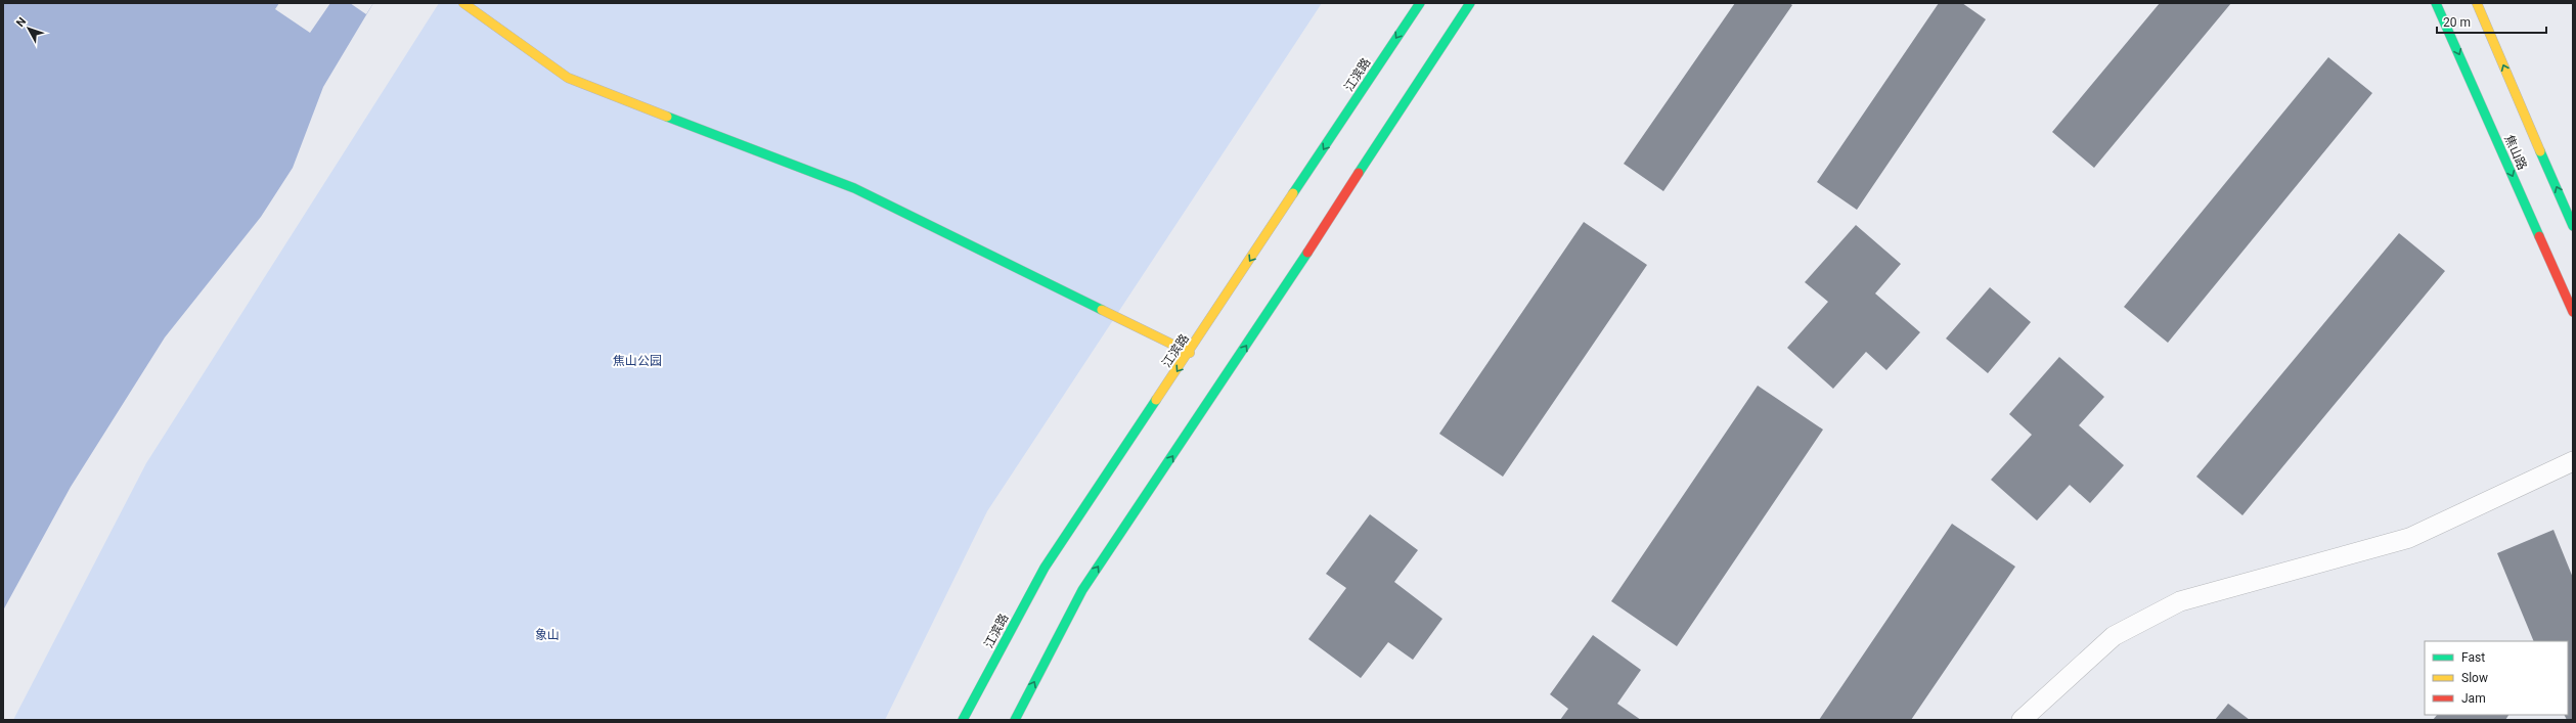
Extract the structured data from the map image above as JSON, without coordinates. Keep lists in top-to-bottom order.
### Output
{
  "streets": {
    "main road": ["江滨路", "焦山路"]
  },
  "parks": ["焦山公园", "象山"],
  "legend": ["Fast", "Slow", "Jam"],
  "scale_bar": "20 m",
  "north": "top left"
}
